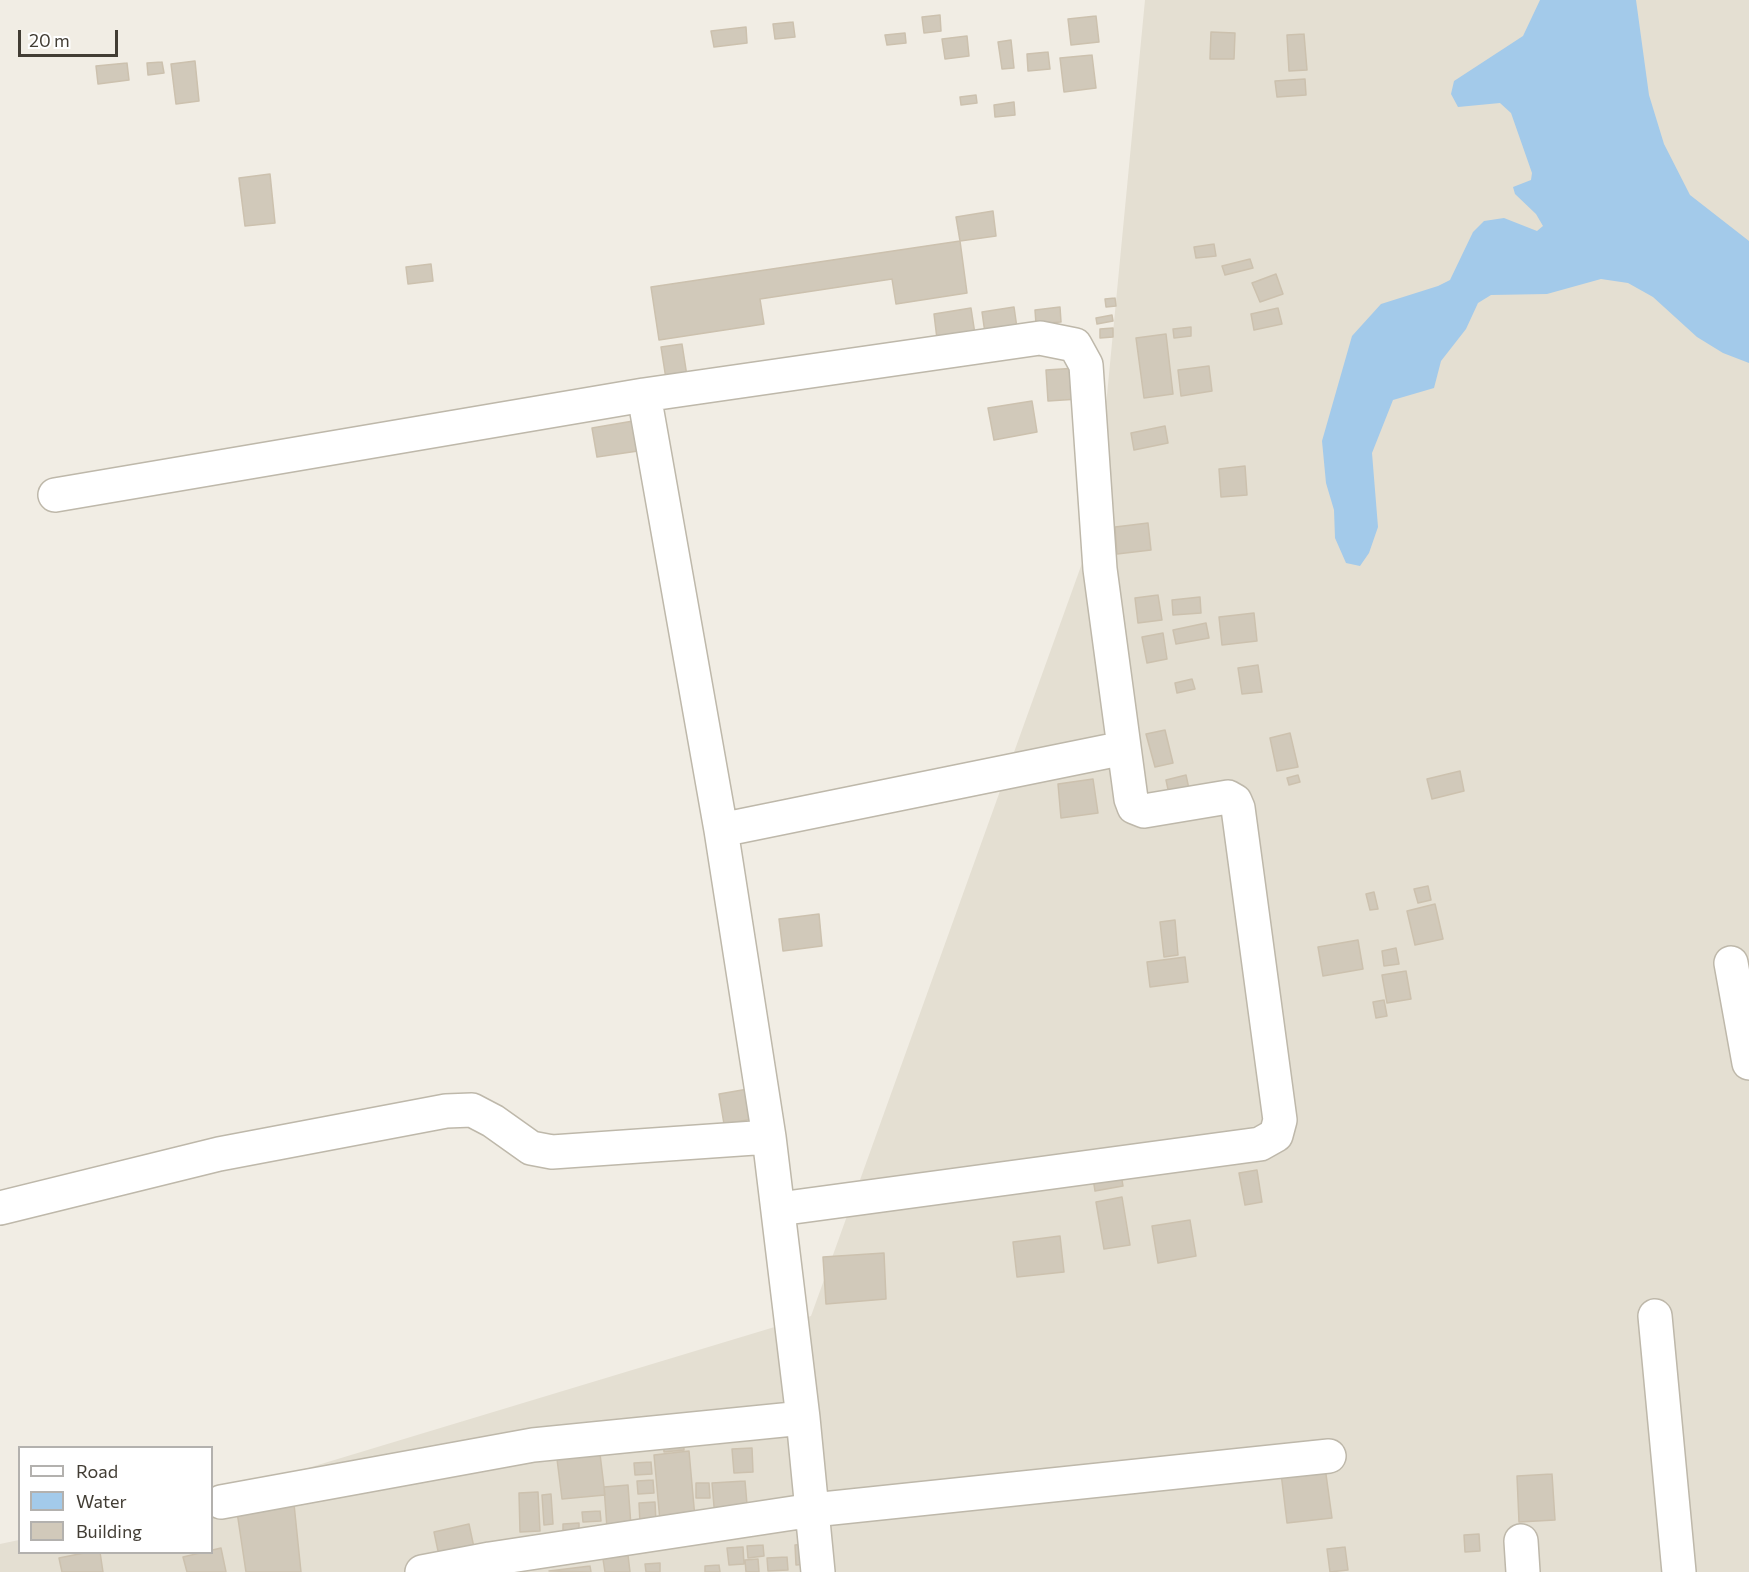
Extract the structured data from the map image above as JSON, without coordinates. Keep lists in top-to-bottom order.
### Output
{
  "legend": ["Road", "Water", "Building"],
  "scale_bar": "20 m"
}
